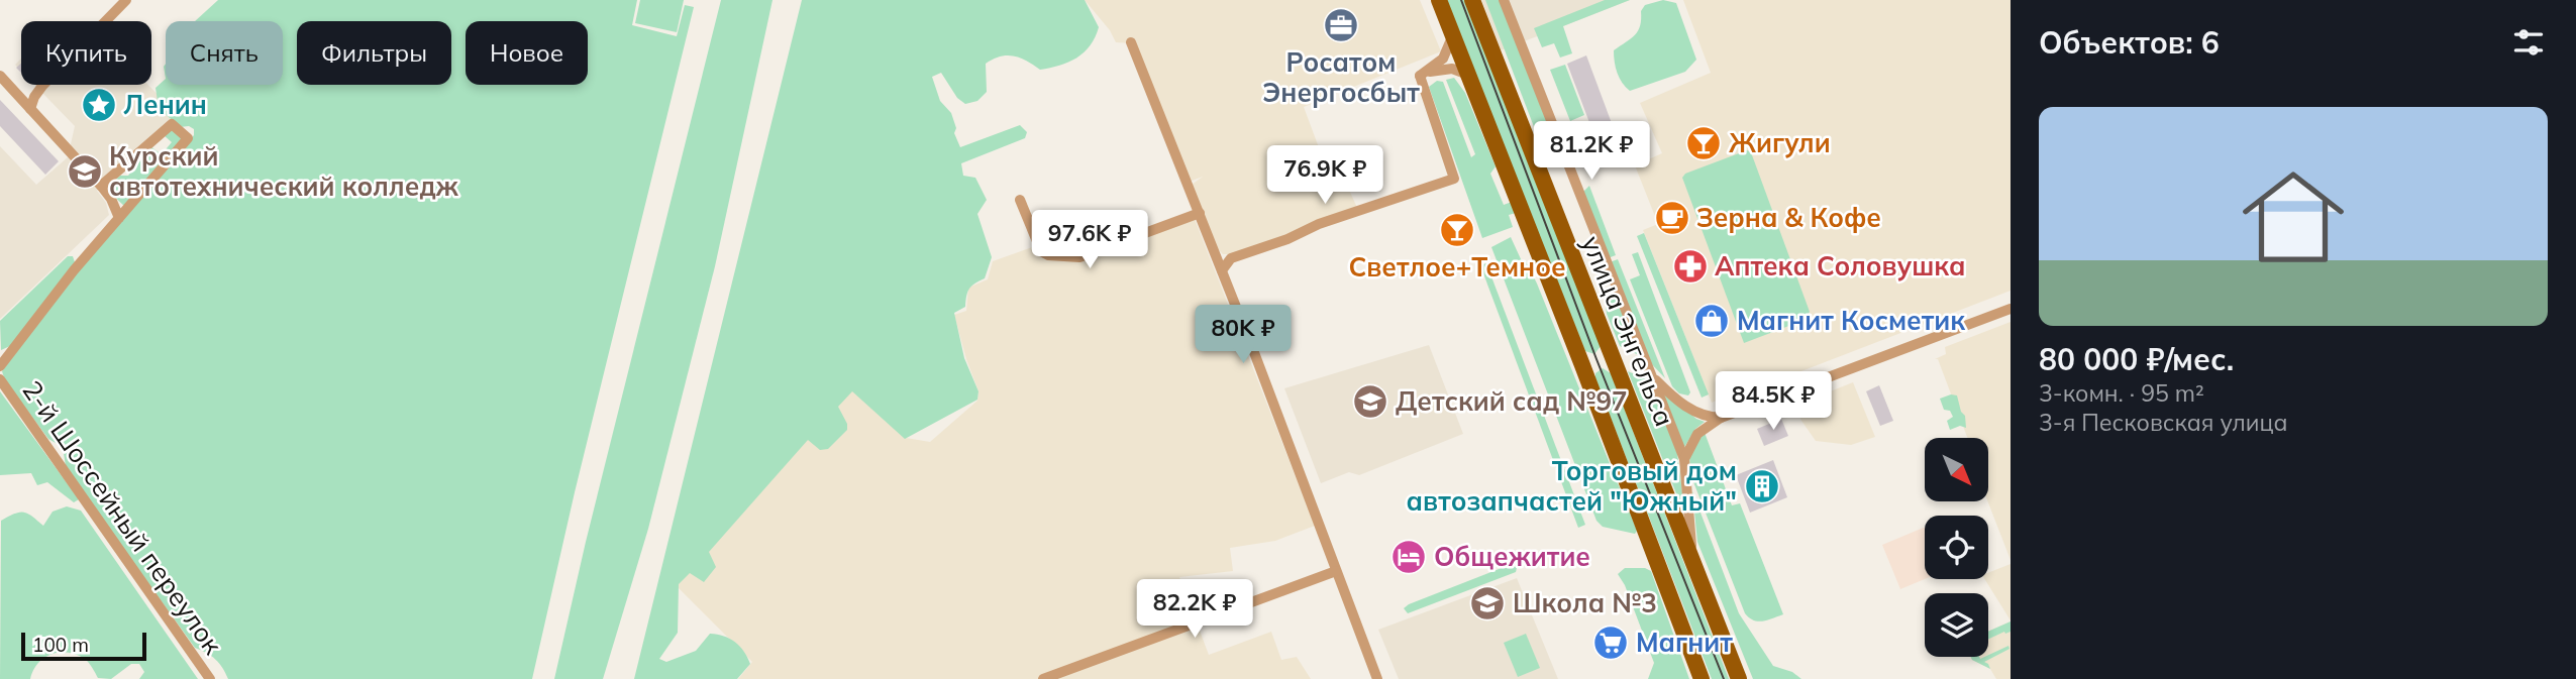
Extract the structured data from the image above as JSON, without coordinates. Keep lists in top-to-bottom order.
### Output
{
  "streets": {
    "main road": ["улица Энгельса"],
    "street": ["2-й Шоссейный переулок"]
  },
  "places": {
    "office": ["Росатом Энергосбыт"],
    "place": ["Ленин"],
    "bar": ["Жигули", "Светлое+Темное"],
    "school or university": ["Курский автотехнический колледж", "Детский сад №97", "Школа №3"],
    "cafe": ["Зерна & Кофе"],
    "pharmacy": ["Аптека Соловушка"],
    "shop": ["Магнит Косметик"],
    "building": ["Торговый дом автозапчастей \"Южный\""],
    "hotel": ["Общежитие"],
    "supermarket": ["Магнит"]
  },
  "scale_bar": "100 m",
  "north": "bottom right",
  "page": {
    "heading": "Объектов: 6",
    "chip": [
      "Купить",
      "Снять",
      "Фильтры",
      "Новое"
    ],
    "list": [
      {
        "name": "80 000 ₽/мес.",
        "note": "3-комн. · 95 m² · 3-я Песковская улица"
      }
    ],
    "price": [
      "81.2K ₽",
      "76.9K ₽",
      "97.6K ₽",
      "80K ₽",
      "84.5K ₽",
      "82.2K ₽"
    ],
    "scale": "100 m"
  }
}
